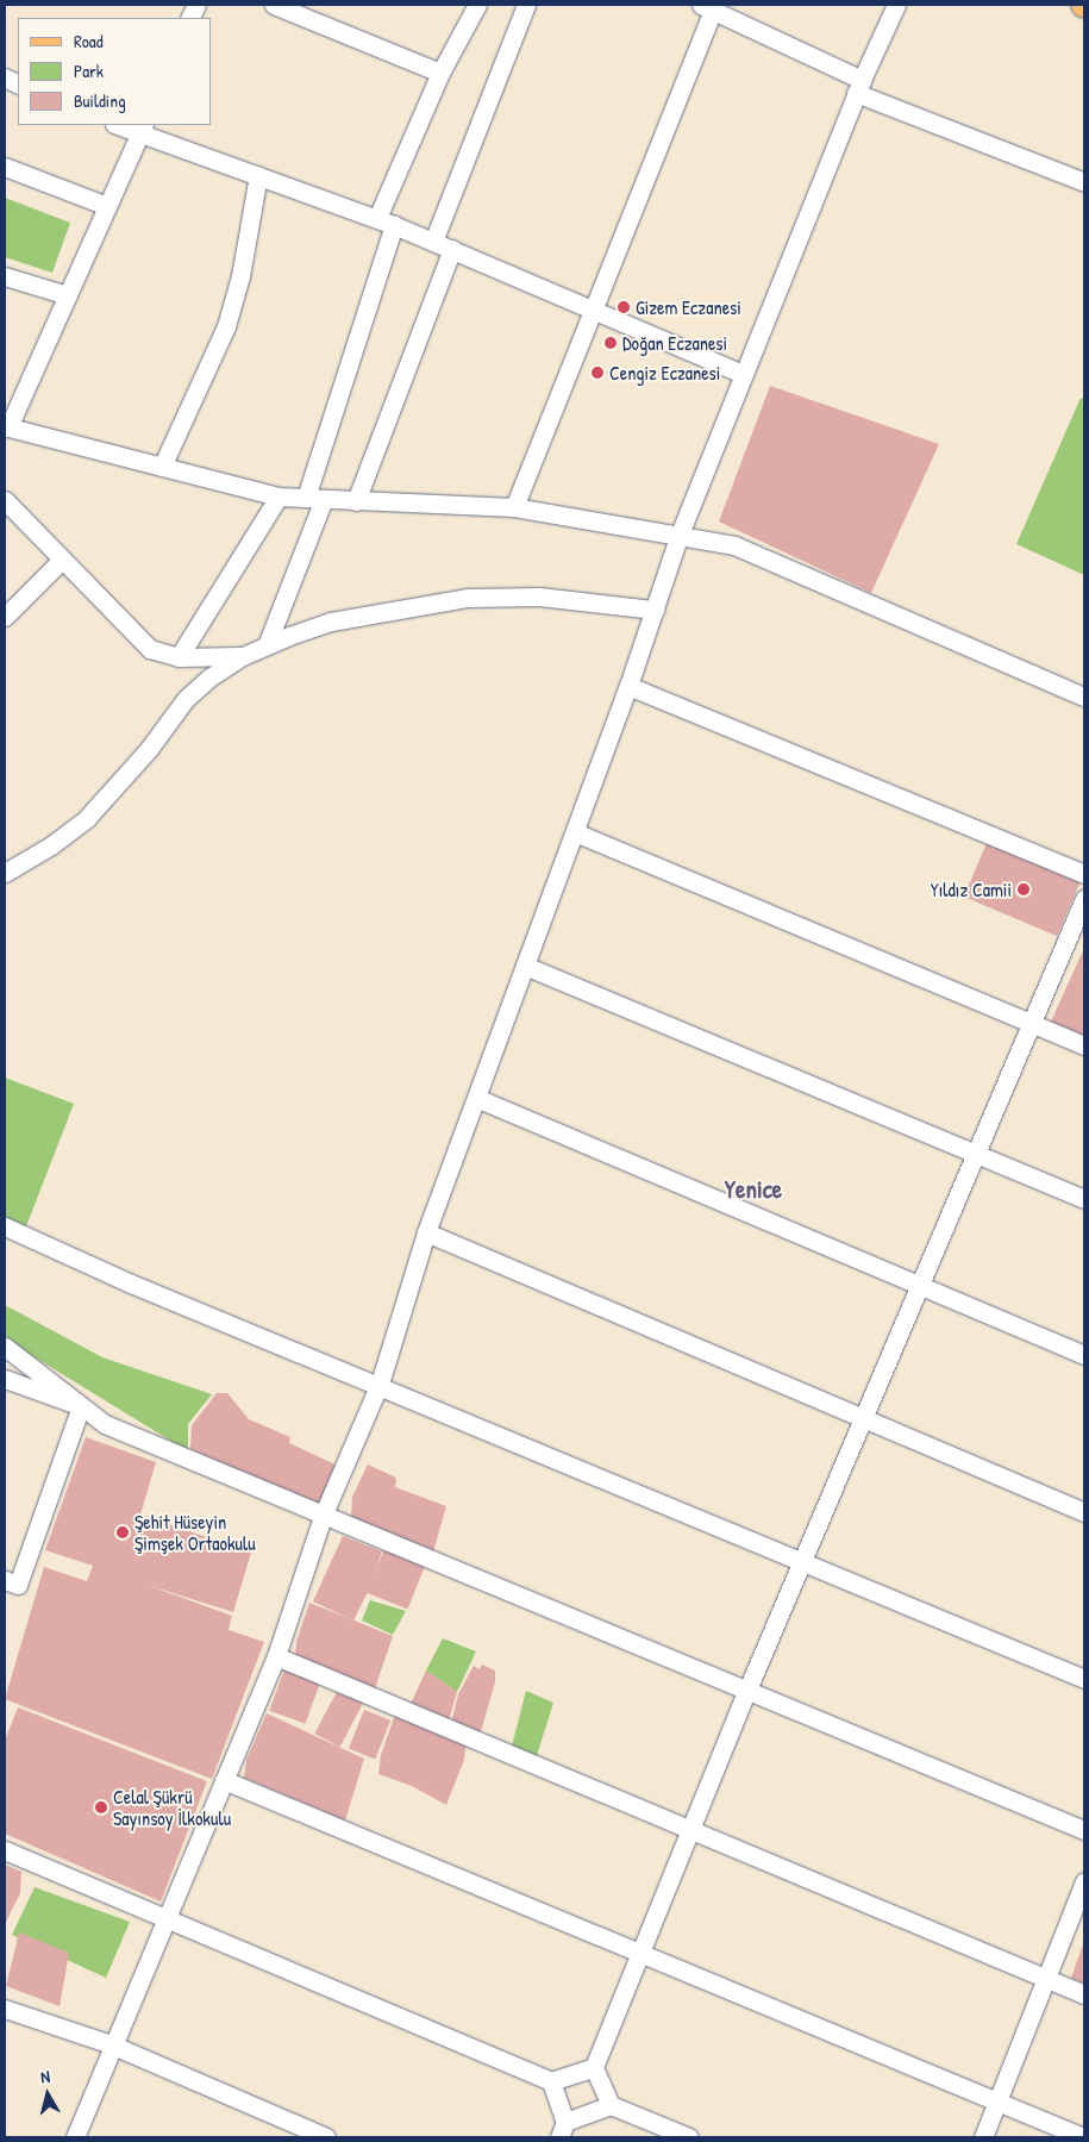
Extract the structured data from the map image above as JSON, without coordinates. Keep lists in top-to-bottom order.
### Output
{
  "districts": ["Yenice"],
  "places": [
    "Gizem Eczanesi",
    "Doğan Eczanesi",
    "Cengiz Eczanesi",
    "Yıldız Camii",
    "Şehit Hüseyin Şimşek Ortaokulu",
    "Celal Şükrü Sayınsoy İlkokulu"
  ],
  "legend": ["Road", "Park", "Building"],
  "north": "top"
}
